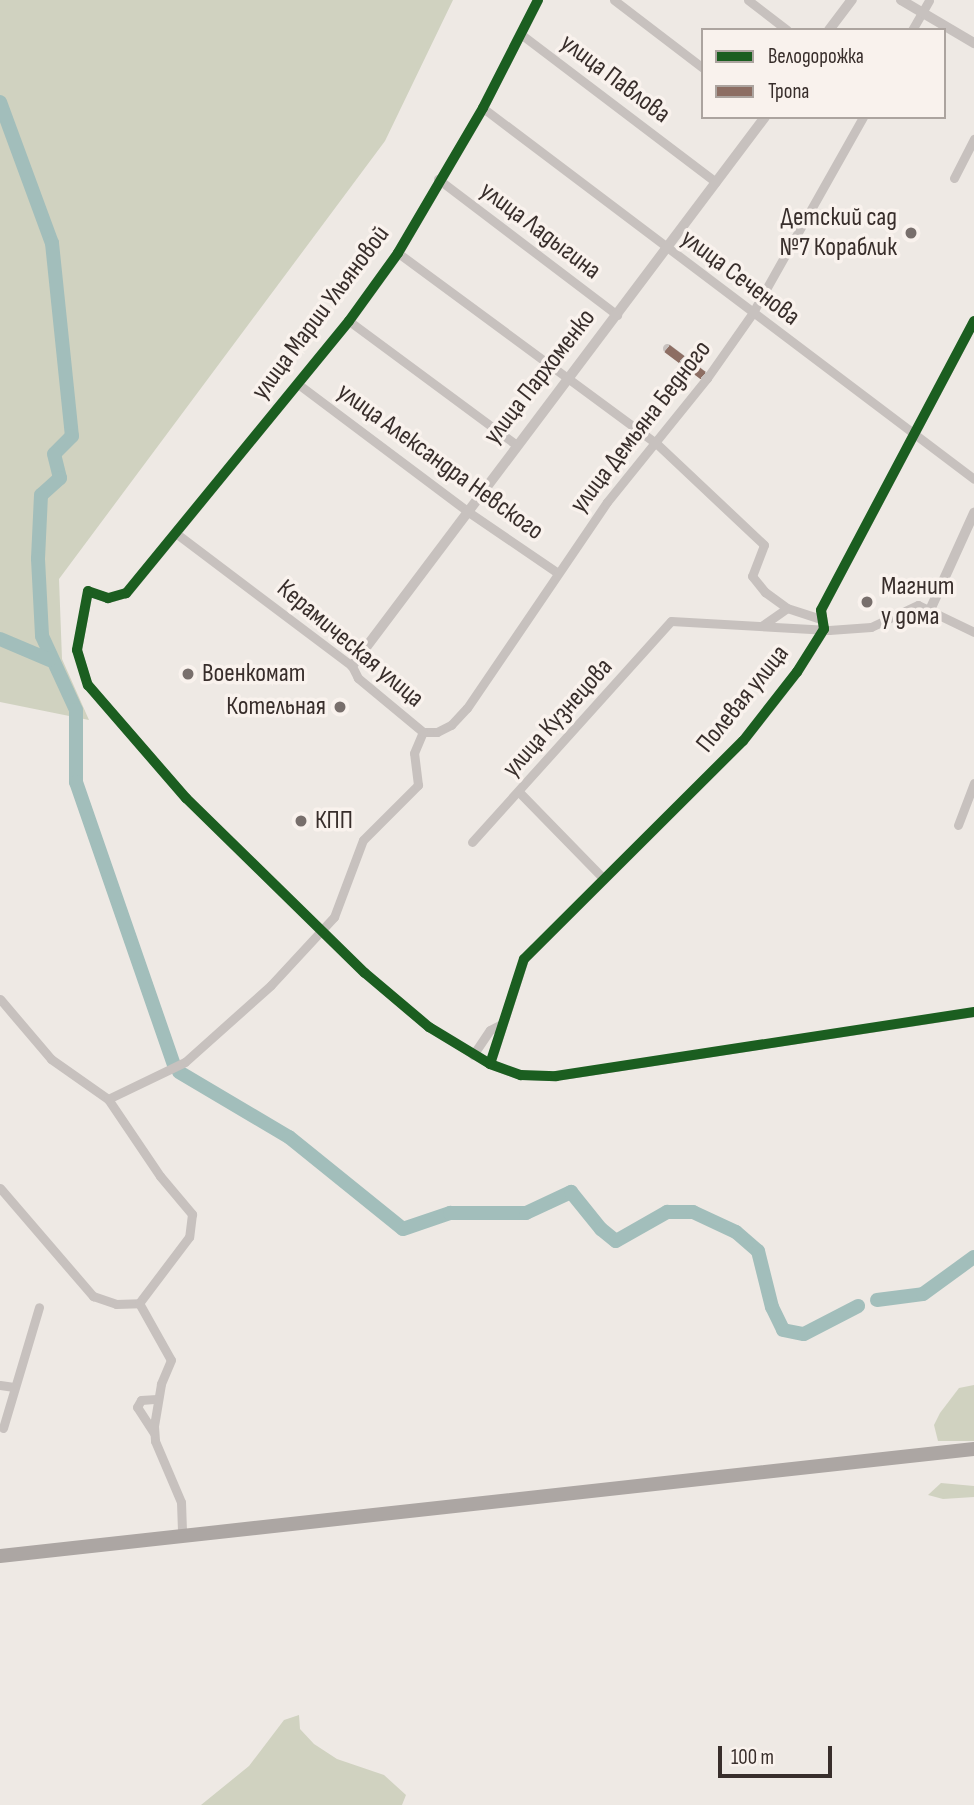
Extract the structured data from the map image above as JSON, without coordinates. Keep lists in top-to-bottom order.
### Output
{
  "streets": {
    "street": [
      "улица Павлова",
      "улица Ладыгина",
      "улица Сеченова",
      "улица Марии Ульяновой",
      "улица Пархоменко",
      "улица Демьяна Бедного",
      "улица Александра Невского",
      "Керамическая улица",
      "Полевая улица",
      "улица Кузнецова"
    ]
  },
  "crossings": [
    ["улица Павлова", "улица Марии Ульяновой"],
    ["улица Павлова", "улица Пархоменко"],
    ["улица Ладыгина", "улица Марии Ульяновой"],
    ["улица Ладыгина", "улица Пархоменко"],
    ["улица Сеченова", "улица Марии Ульяновой"],
    ["улица Сеченова", "улица Пархоменко"],
    ["улица Сеченова", "улица Демьяна Бедного"],
    ["улица Марии Ульяновой", "улица Александра Невского"],
    ["улица Марии Ульяновой", "Керамическая улица"],
    ["улица Пархоменко", "улица Александра Невского"],
    ["улица Пархоменко", "Керамическая улица"],
    ["улица Демьяна Бедного", "улица Александра Невского"],
    ["улица Демьяна Бедного", "Керамическая улица"]
  ],
  "places": [
    "Детский сад №7 Кораблик",
    "Магнит у дома",
    "Военкомат",
    "Котельная",
    "КПП"
  ],
  "legend": ["Велодорожка", "Тропа"],
  "scale_bar": "100 m"
}
